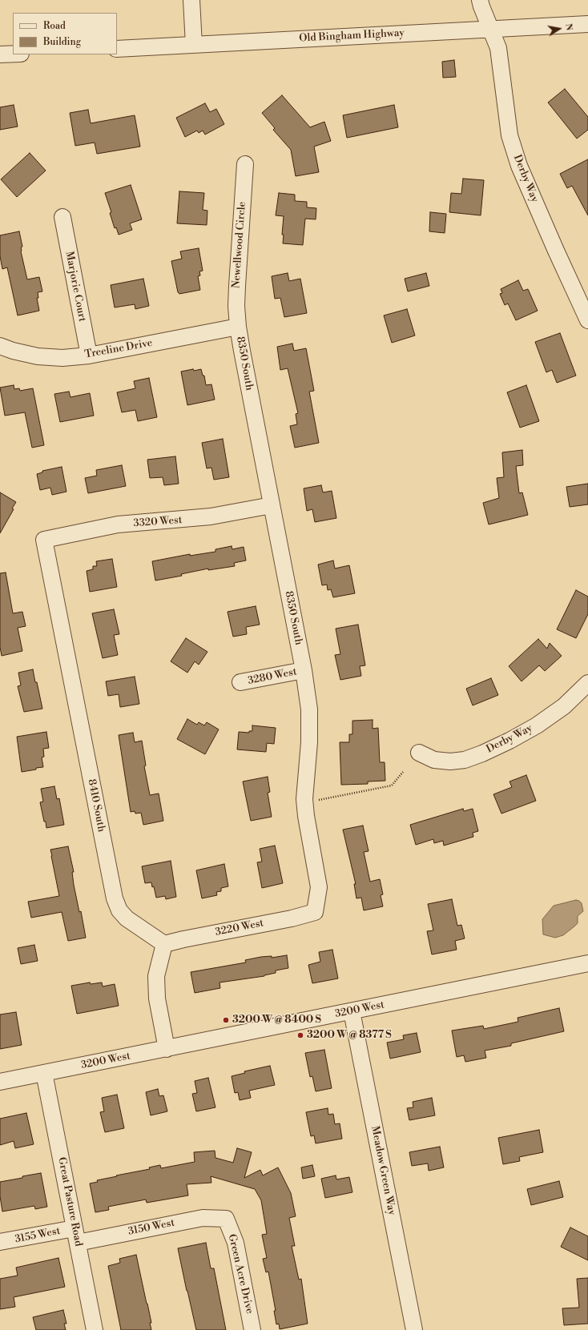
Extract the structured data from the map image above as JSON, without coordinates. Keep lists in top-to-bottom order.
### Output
{
  "streets": {
    "street": [
      "Old Bingham Highway",
      "Derby Way",
      "Newellwood Circle",
      "Marjorie Court",
      "Treeline Drive",
      "8350 South",
      "3320 West",
      "3280 West",
      "8410 South",
      "3220 West",
      "3200 West",
      "Meadow Green Way",
      "Great Pasture Road",
      "3150 West",
      "3155 West",
      "Green Acre Drive"
    ]
  },
  "crossings": [
    ["Old Bingham Highway", "Derby Way"],
    ["Newellwood Circle", "Treeline Drive"],
    ["Newellwood Circle", "8350 South"],
    ["Marjorie Court", "Treeline Drive"],
    ["Treeline Drive", "8350 South"],
    ["8350 South", "3320 West"],
    ["8350 South", "3280 West"],
    ["8350 South", "3220 West"],
    ["3320 West", "8410 South"],
    ["8410 South", "3220 West"],
    ["3200 West", "Meadow Green Way"],
    ["3200 West", "Great Pasture Road"],
    ["Great Pasture Road", "3150 West"],
    ["Great Pasture Road", "3155 West"],
    ["3150 West", "3155 West"],
    ["3150 West", "Green Acre Drive"]
  ],
  "places": ["3200 W @ 8400 S", "3200 W @ 8377 S"],
  "legend": ["Road", "Building"],
  "north": "right"
}
